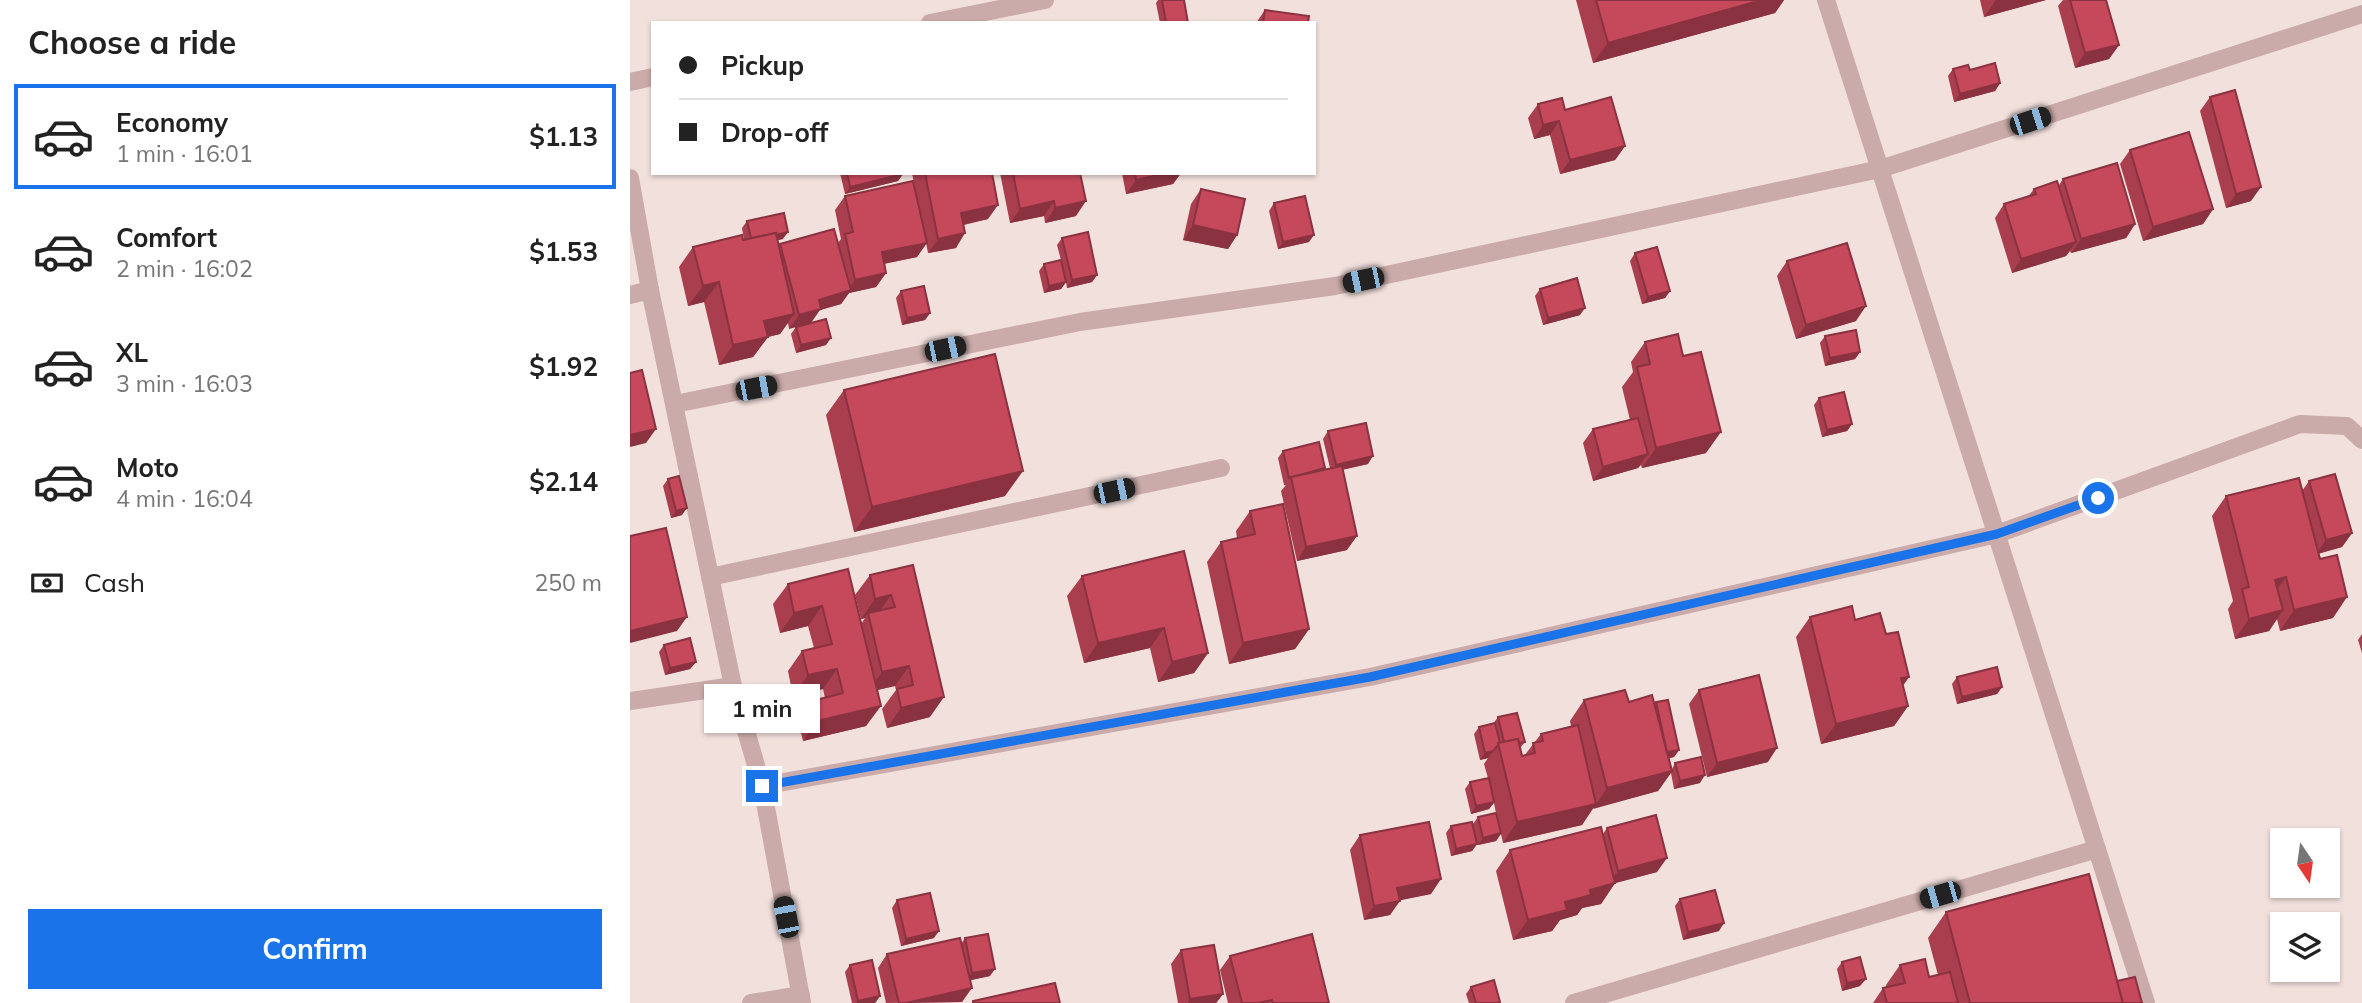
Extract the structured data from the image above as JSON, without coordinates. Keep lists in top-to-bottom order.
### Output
{
  "north": "bottom",
  "page": {
    "heading": "Choose a ride",
    "banner": ["Pickup", "Drop-off"],
    "list": [
      {
        "name": "Economy",
        "note": "1 min · 16:01",
        "value": "$1.13"
      },
      {
        "name": "Comfort",
        "note": "2 min · 16:02",
        "value": "$1.53"
      },
      {
        "name": "XL",
        "note": "3 min · 16:03",
        "value": "$1.92"
      },
      {
        "name": "Moto",
        "note": "4 min · 16:04",
        "value": "$2.14"
      }
    ],
    "pay": ["Cash", "250 m"],
    "bubble": "1 min",
    "buttons": "Confirm"
  }
}
